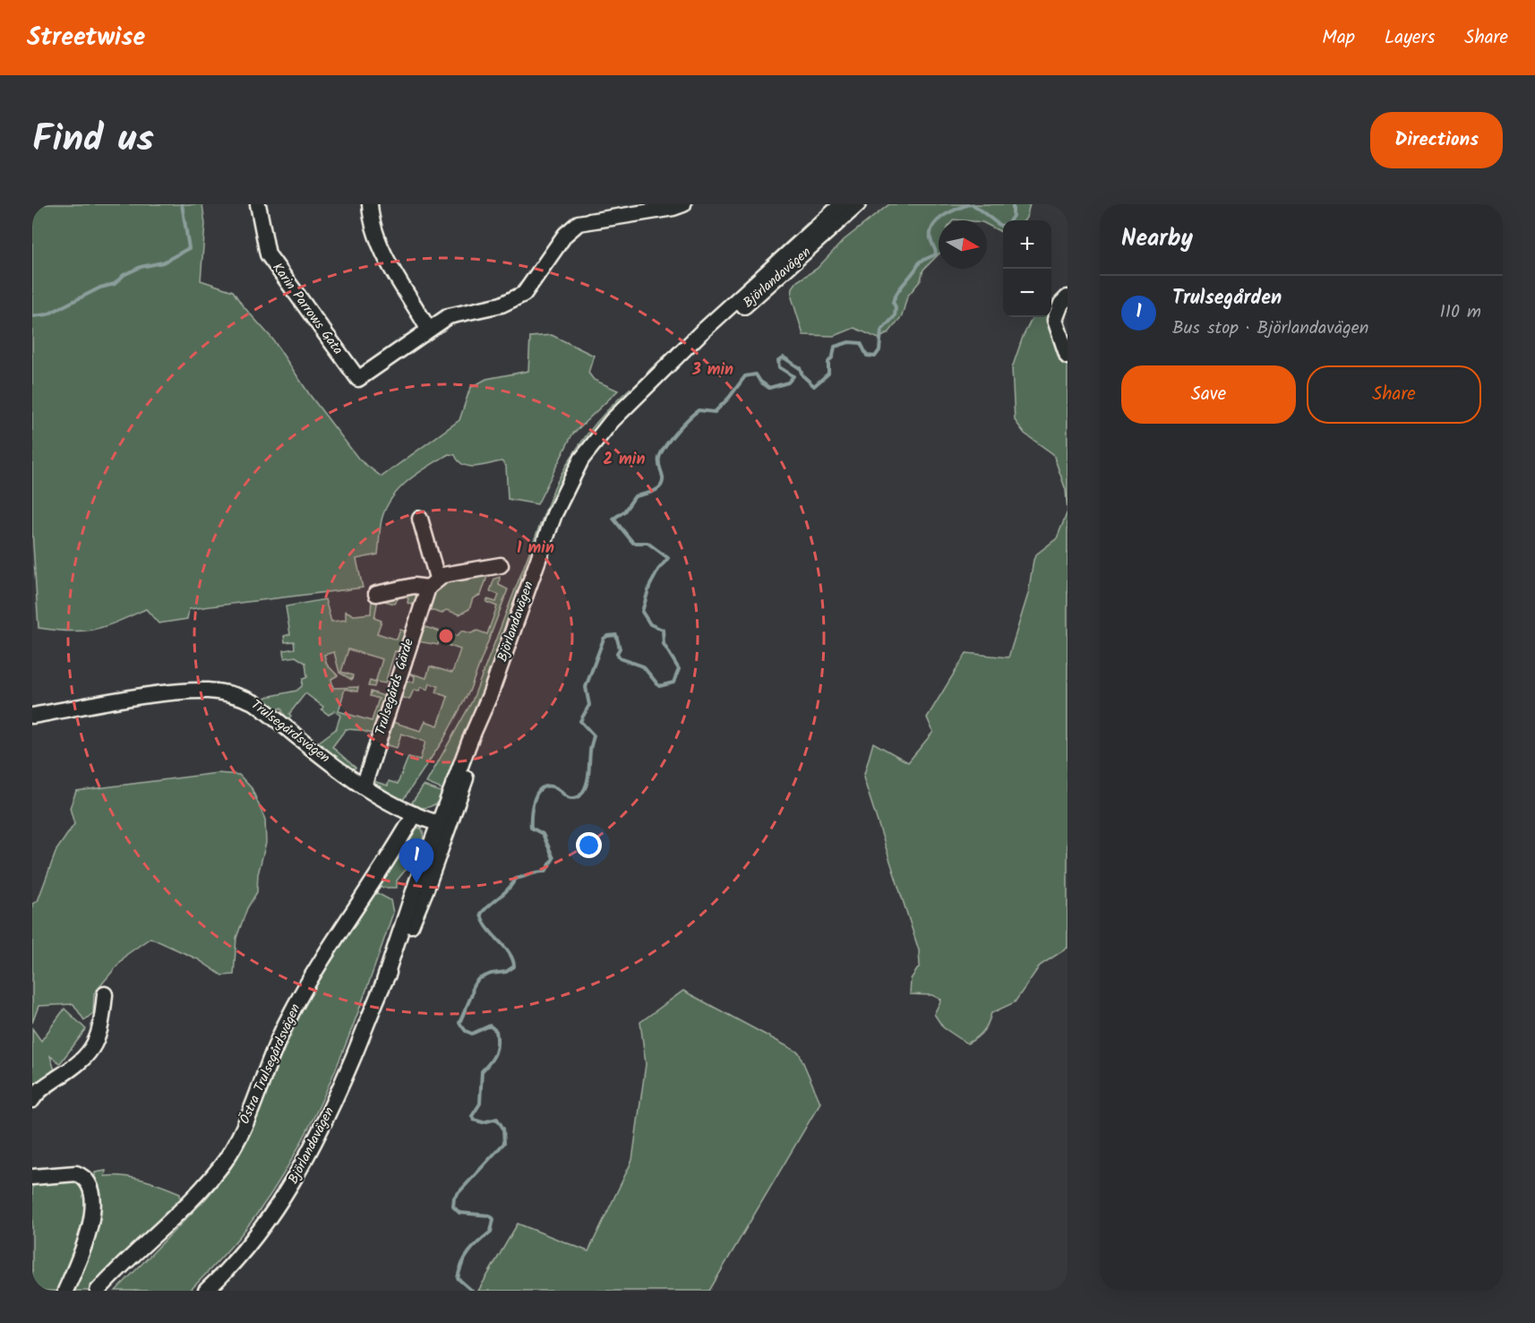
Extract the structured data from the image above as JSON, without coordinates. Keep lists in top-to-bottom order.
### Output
{
  "streets": {
    "street": [
      "Björlandavägen",
      "Karin Parrows Gata",
      "Trulsegårds Gärde",
      "Trulsegårdsvägen",
      "Östra Trulsegårdsvägen"
    ]
  },
  "crossings": [
    ["Björlandavägen", "Trulsegårdsvägen"],
    ["Trulsegårds Gärde", "Trulsegårdsvägen"],
    ["Trulsegårdsvägen", "Östra Trulsegårdsvägen"]
  ],
  "north": "right",
  "page": {
    "header": "Streetwise",
    "nav": ["Map", "Layers", "Share"],
    "title": "Find us",
    "buttons": [
      "Directions",
      ["Save", "Share"]
    ],
    "heading": "Nearby",
    "map_buttons": ["+", "−"],
    "list": [
      {
        "mark": "1",
        "name": "Trulsegården",
        "note": "Bus stop · Björlandavägen",
        "value": "110 m"
      }
    ],
    "pins": "1"
  },
  "rings": ["3 min", "2 min", "1 min"]
}
